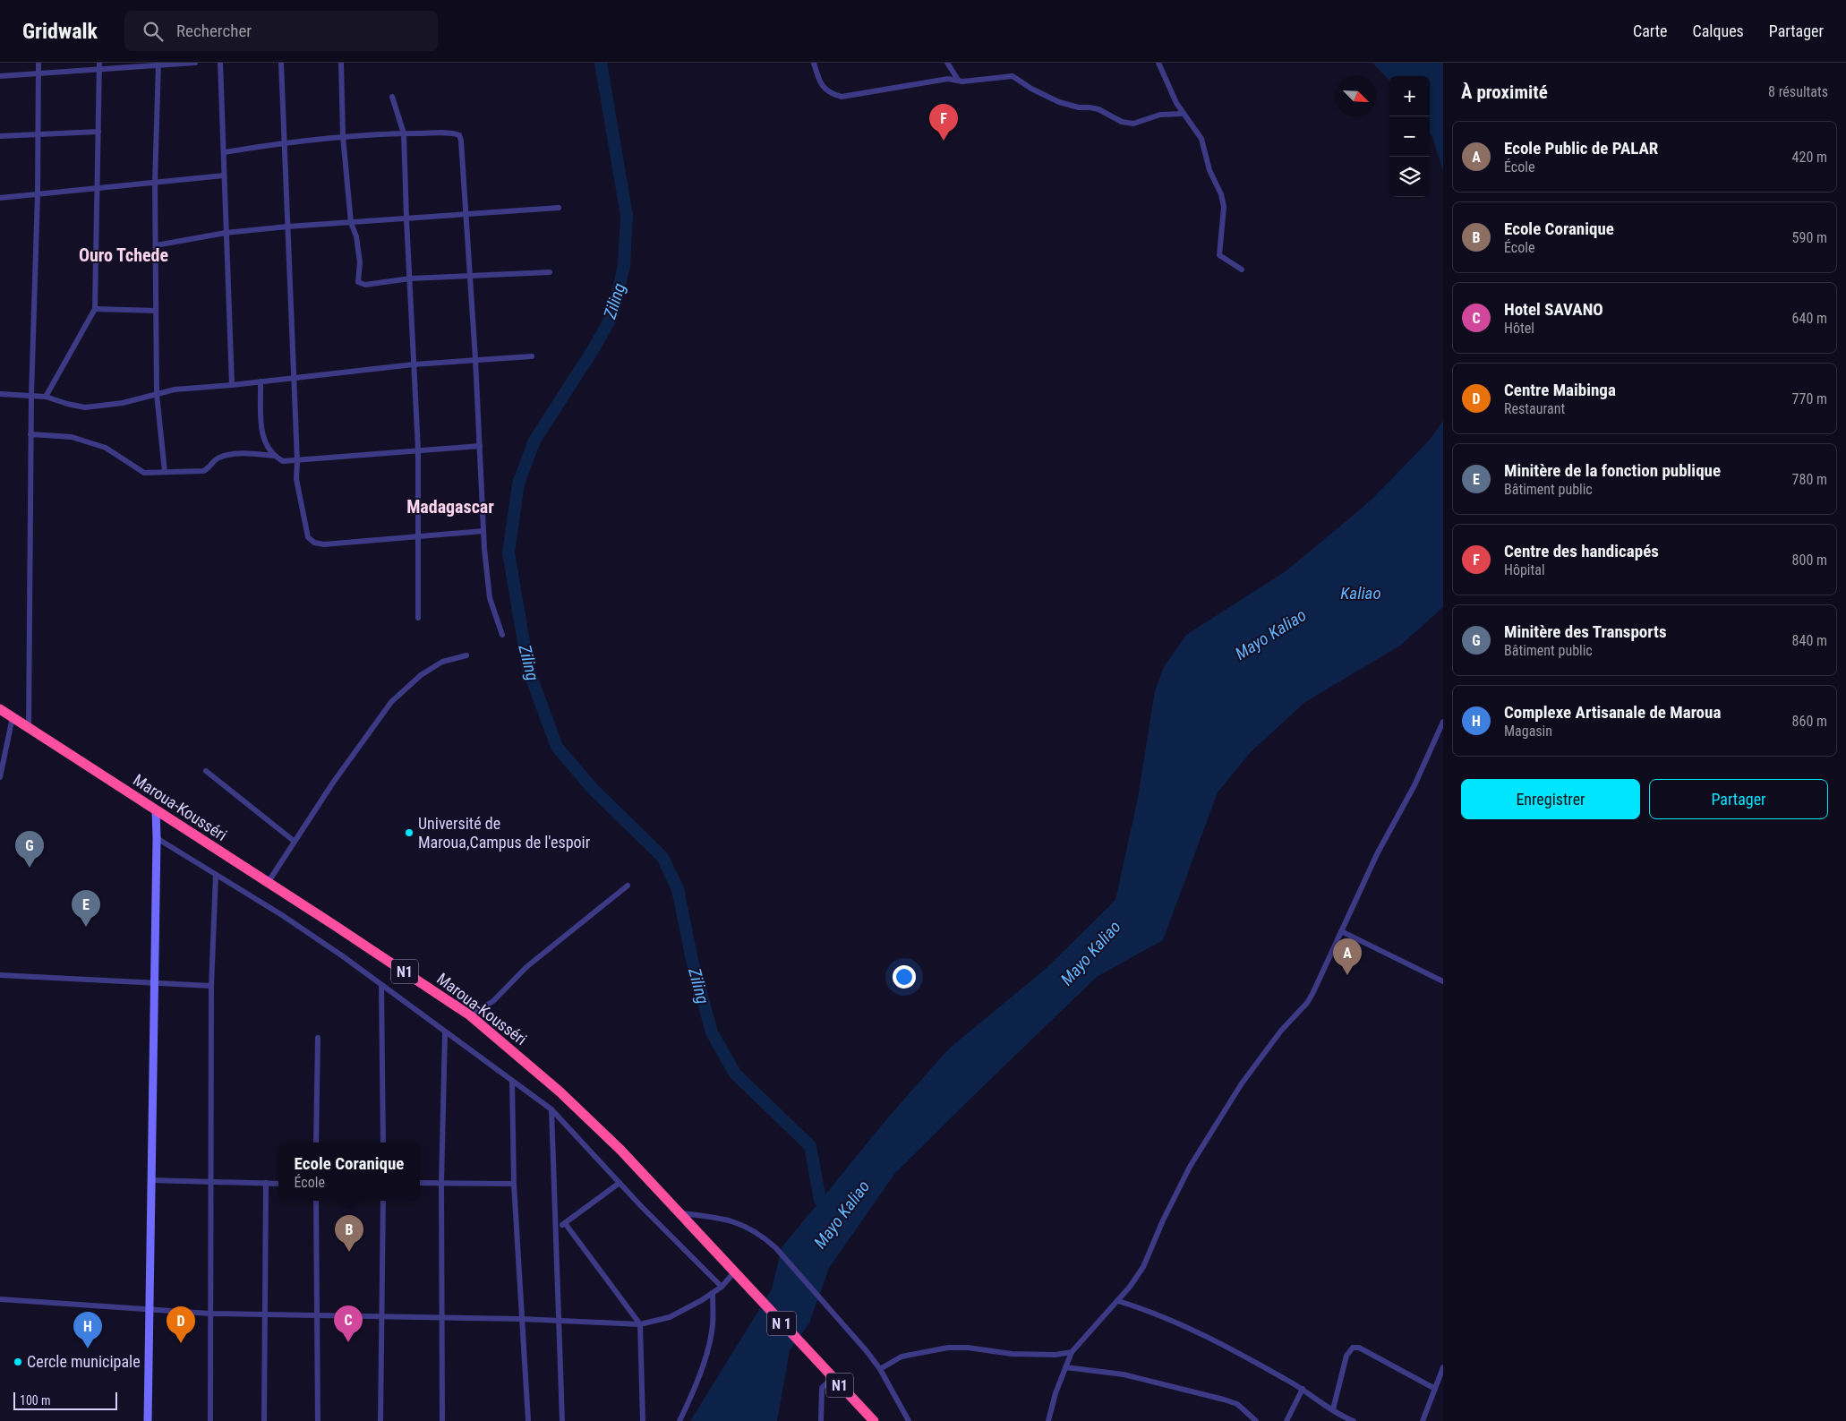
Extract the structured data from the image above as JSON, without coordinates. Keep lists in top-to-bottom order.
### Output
{
  "streets": {
    "highway": ["Maroua-Kousséri", "N1", "N 1"]
  },
  "districts": ["Ouro Tchede", "Madagascar"],
  "water": ["Ziling", "Kaliao", "Mayo Kaliao"],
  "places": ["Université de Maroua,Campus de l'espoir", "Cercle municipale"],
  "scale_bar": "100 m",
  "north": "bottom right",
  "page": {
    "header": "Gridwalk",
    "search": "Rechercher",
    "nav": ["Carte", "Calques", "Partager"],
    "heading": ["À proximité", "8 résultats"],
    "map_buttons": ["+", "−"],
    "pins": [
      "F",
      "G",
      "E",
      "A",
      "B",
      "C",
      "D",
      "H"
    ],
    "list": [
      {
        "mark": "A",
        "name": "Ecole Public de PALAR",
        "note": "École",
        "value": "420 m"
      },
      {
        "mark": "B",
        "name": "Ecole Coranique",
        "note": "École",
        "value": "590 m"
      },
      {
        "mark": "C",
        "name": "Hotel SAVANO",
        "note": "Hôtel",
        "value": "640 m"
      },
      {
        "mark": "D",
        "name": "Centre Maibinga",
        "note": "Restaurant",
        "value": "770 m"
      },
      {
        "mark": "E",
        "name": "Minitère de la fonction publique",
        "note": "Bâtiment public",
        "value": "780 m"
      },
      {
        "mark": "F",
        "name": "Centre des handicapés",
        "note": "Hôpital",
        "value": "800 m"
      },
      {
        "mark": "G",
        "name": "Minitère des Transports",
        "note": "Bâtiment public",
        "value": "840 m"
      },
      {
        "mark": "H",
        "name": "Complexe Artisanale de Maroua",
        "note": "Magasin",
        "value": "860 m"
      }
    ],
    "buttons": ["Enregistrer", "Partager"],
    "popup": ["Ecole Coranique", "École"],
    "scale": "100 m"
  }
}
